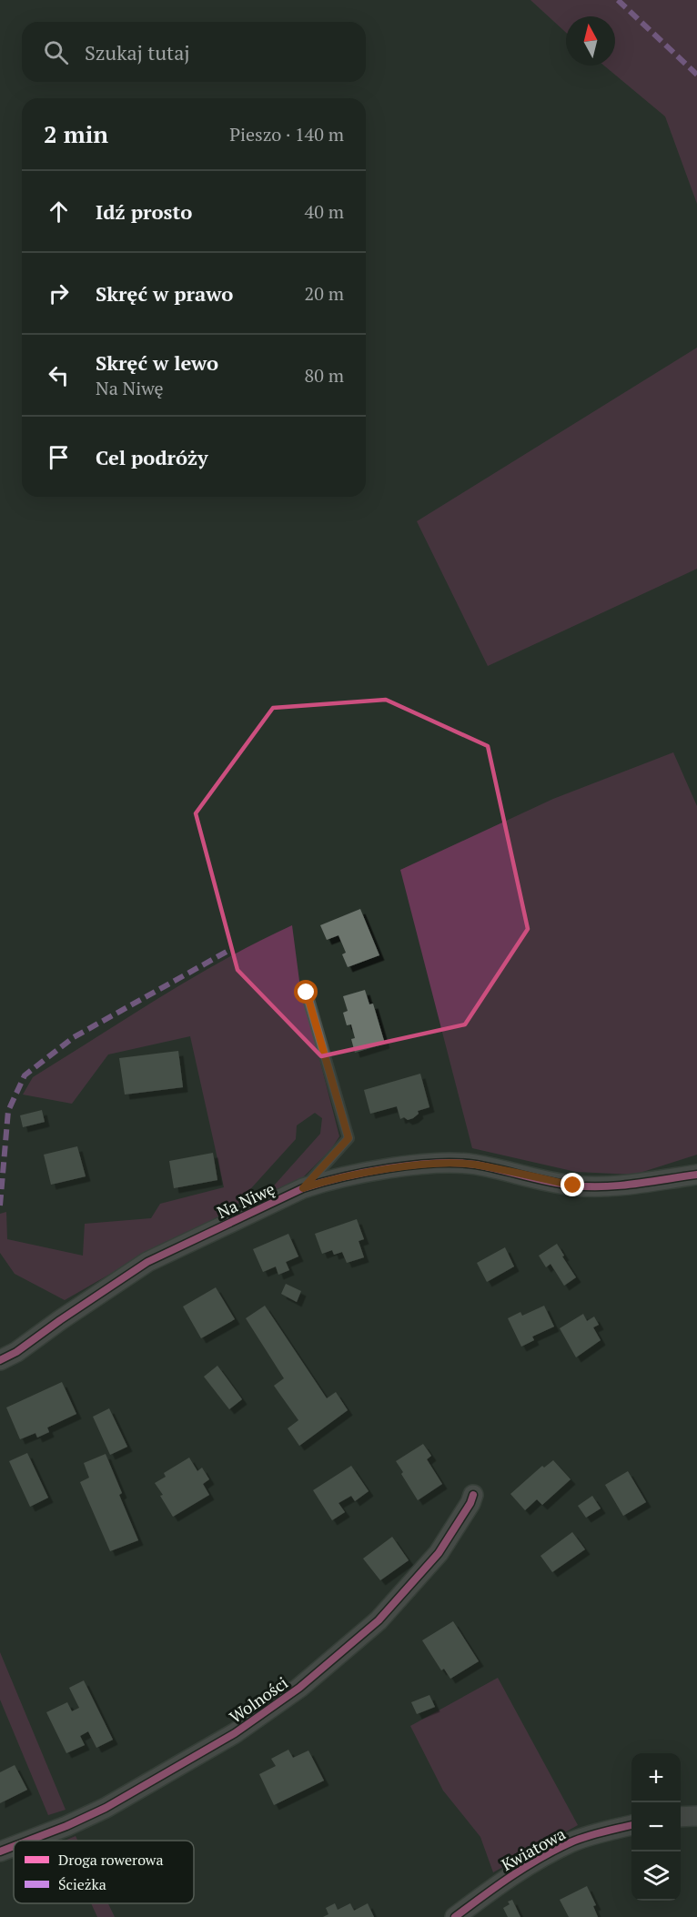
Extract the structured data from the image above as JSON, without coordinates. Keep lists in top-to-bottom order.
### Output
{
  "streets": {
    "street": ["Na Niwę", "Wolności", "Kwiatowa"]
  },
  "legend": ["Droga rowerowa", "Ścieżka"],
  "north": "top",
  "page": {
    "search": "Szukaj tutaj",
    "heading": ["2 min", "Pieszo · 140 m"],
    "list": [
      ["Idź prosto", "40 m"],
      ["Skręć w prawo", "20 m"],
      ["Skręć w lewo", "Na Niwę", "80 m"],
      "Cel podróży"
    ],
    "map_buttons": ["+", "−"]
  }
}
